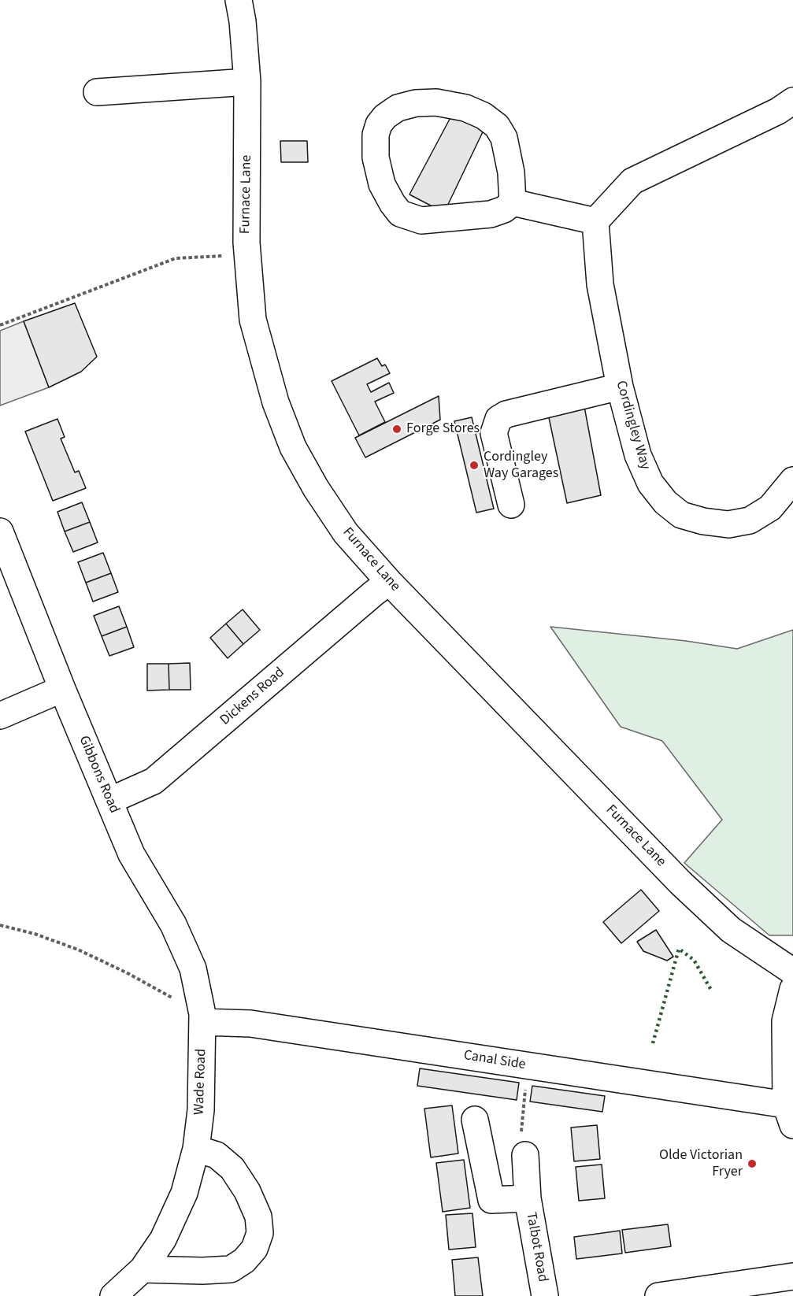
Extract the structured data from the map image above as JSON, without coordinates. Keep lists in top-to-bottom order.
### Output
{
  "streets": {
    "street": [
      "Furnace Lane",
      "Cordingley Way",
      "Dickens Road",
      "Gibbons Road",
      "Canal Side",
      "Wade Road",
      "Talbot Road"
    ]
  },
  "crossings": [
    ["Furnace Lane", "Dickens Road"],
    ["Dickens Road", "Gibbons Road"],
    ["Gibbons Road", "Canal Side"],
    ["Gibbons Road", "Wade Road"],
    ["Canal Side", "Wade Road"]
  ],
  "places": ["Forge Stores", "Cordingley Way Garages", "Olde Victorian Fryer"]
}
